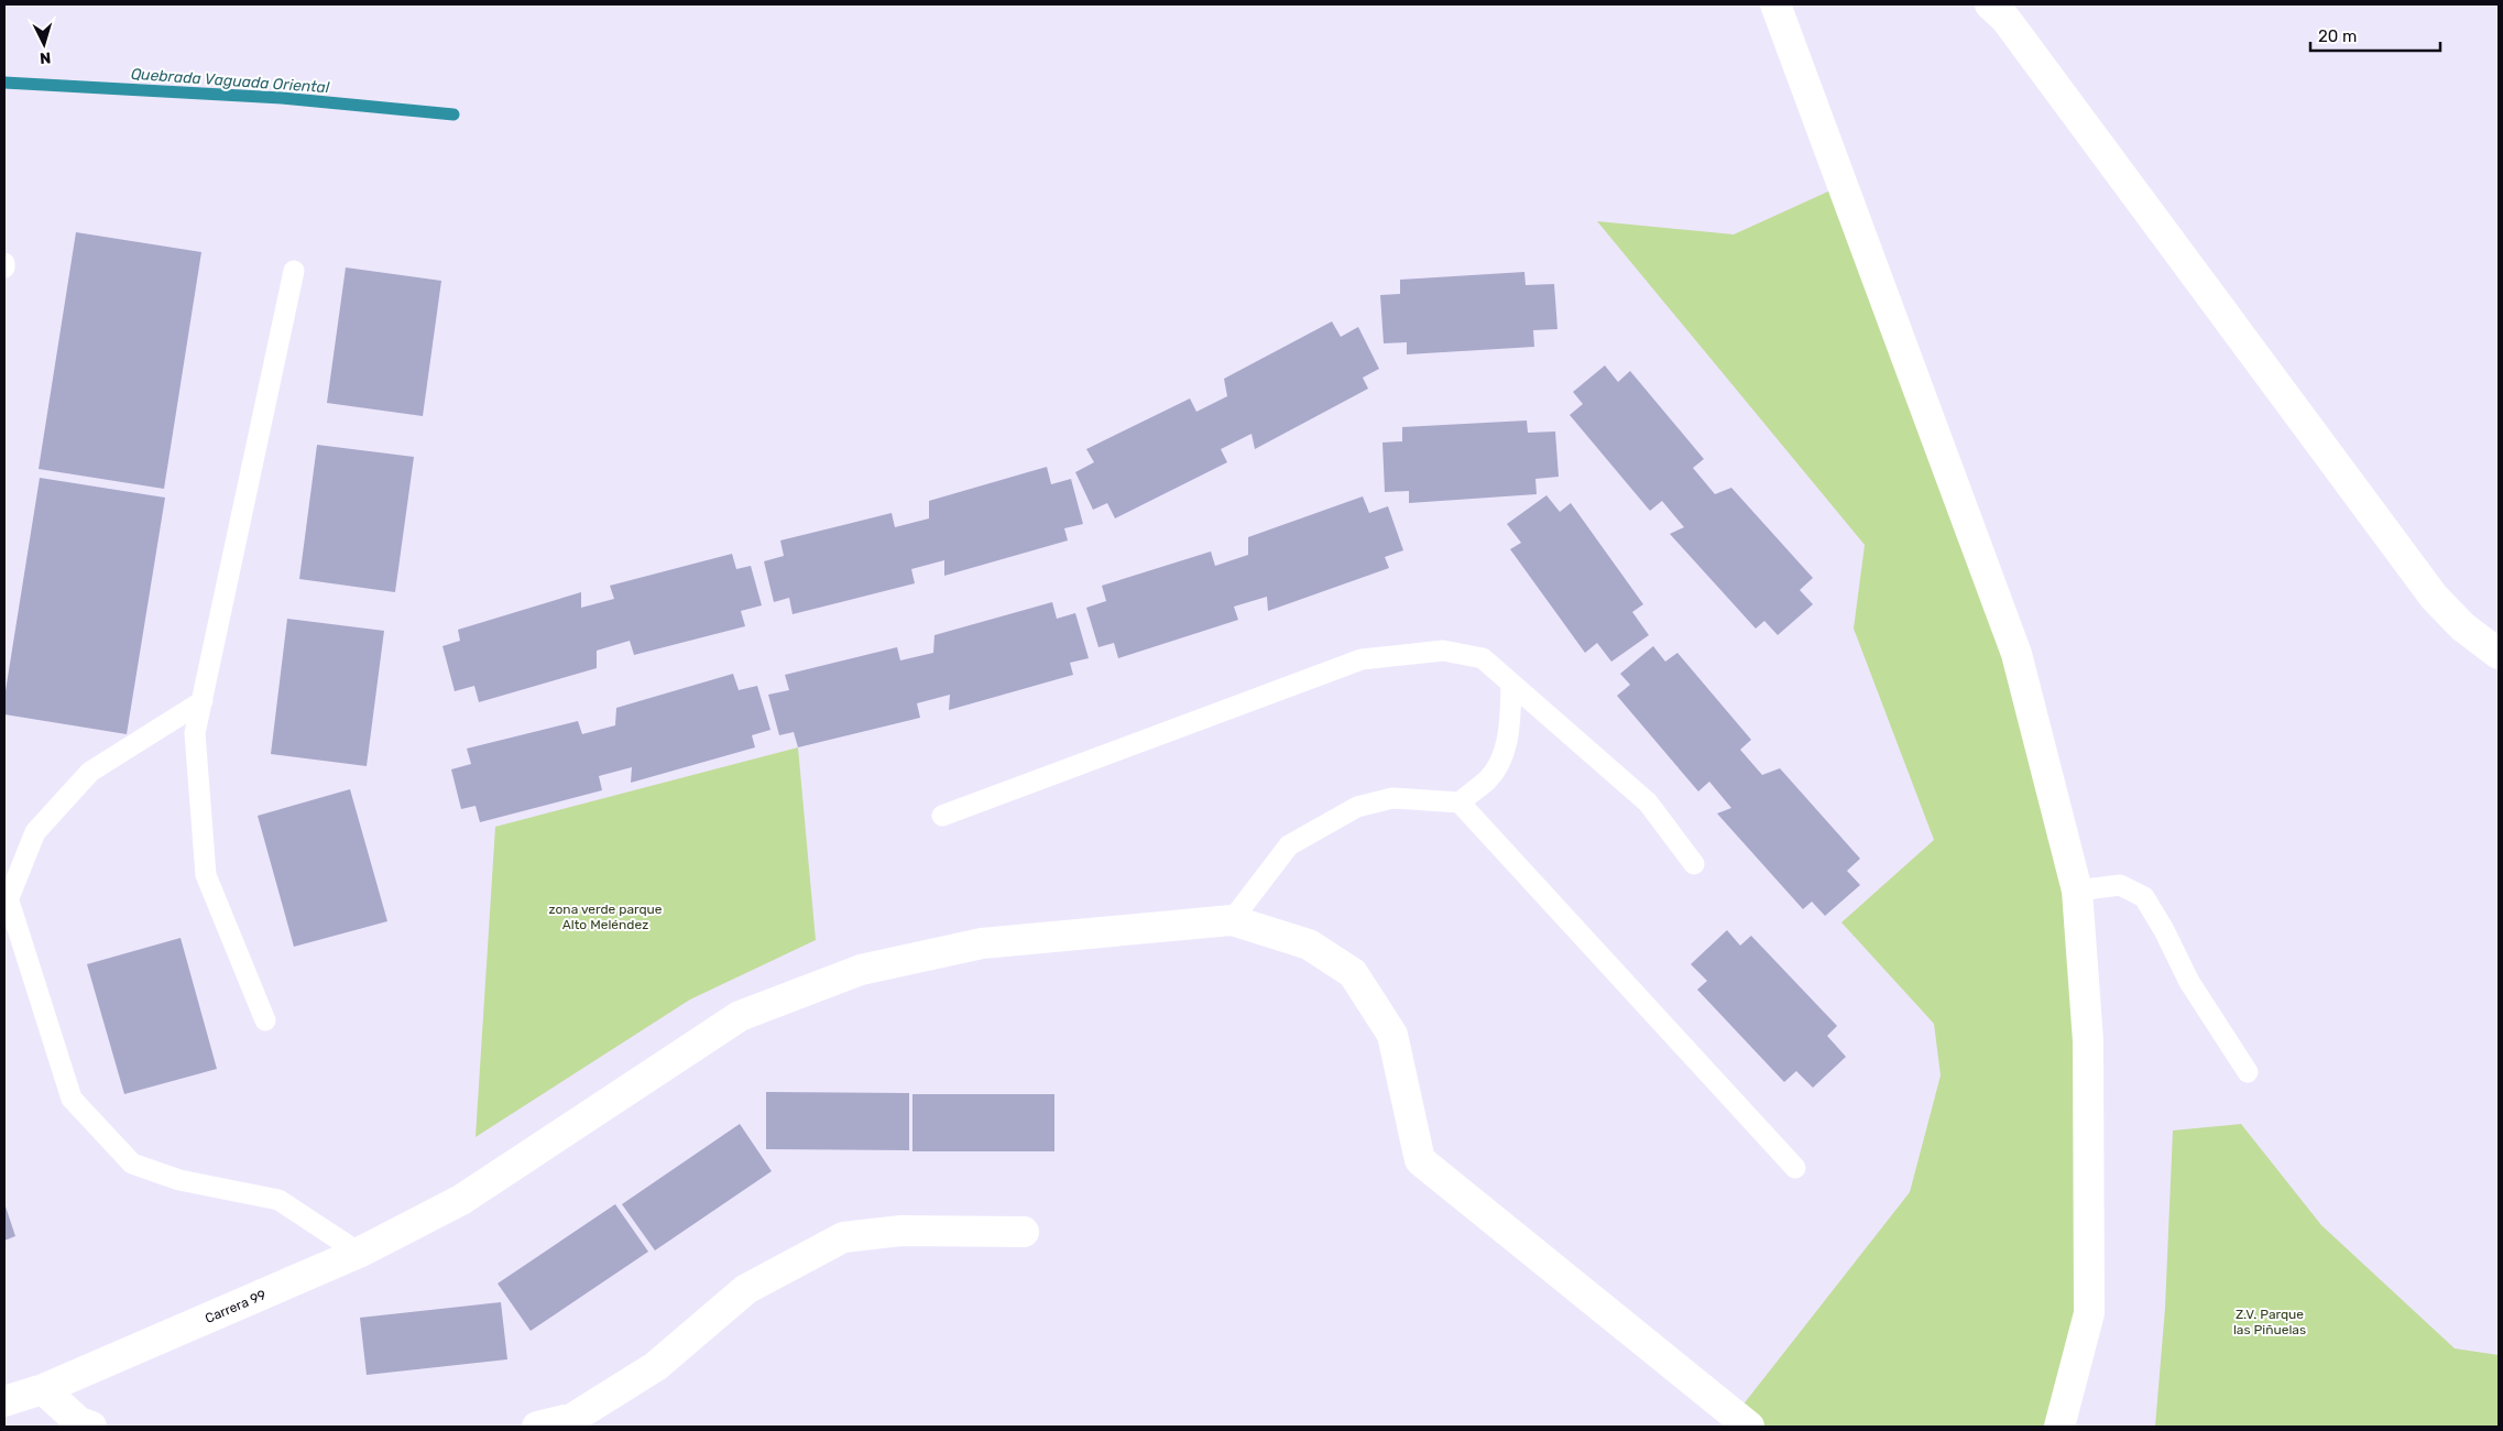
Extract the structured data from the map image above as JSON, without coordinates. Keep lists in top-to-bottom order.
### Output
{
  "streets": {
    "street": ["Carrera 99"]
  },
  "water": ["Quebrada Vaguada Oriental"],
  "parks": ["zona verde parque Alto Meléndez", "Z.V. Parque las Piñuelas"],
  "scale_bar": "20 m",
  "north": "bottom"
}
